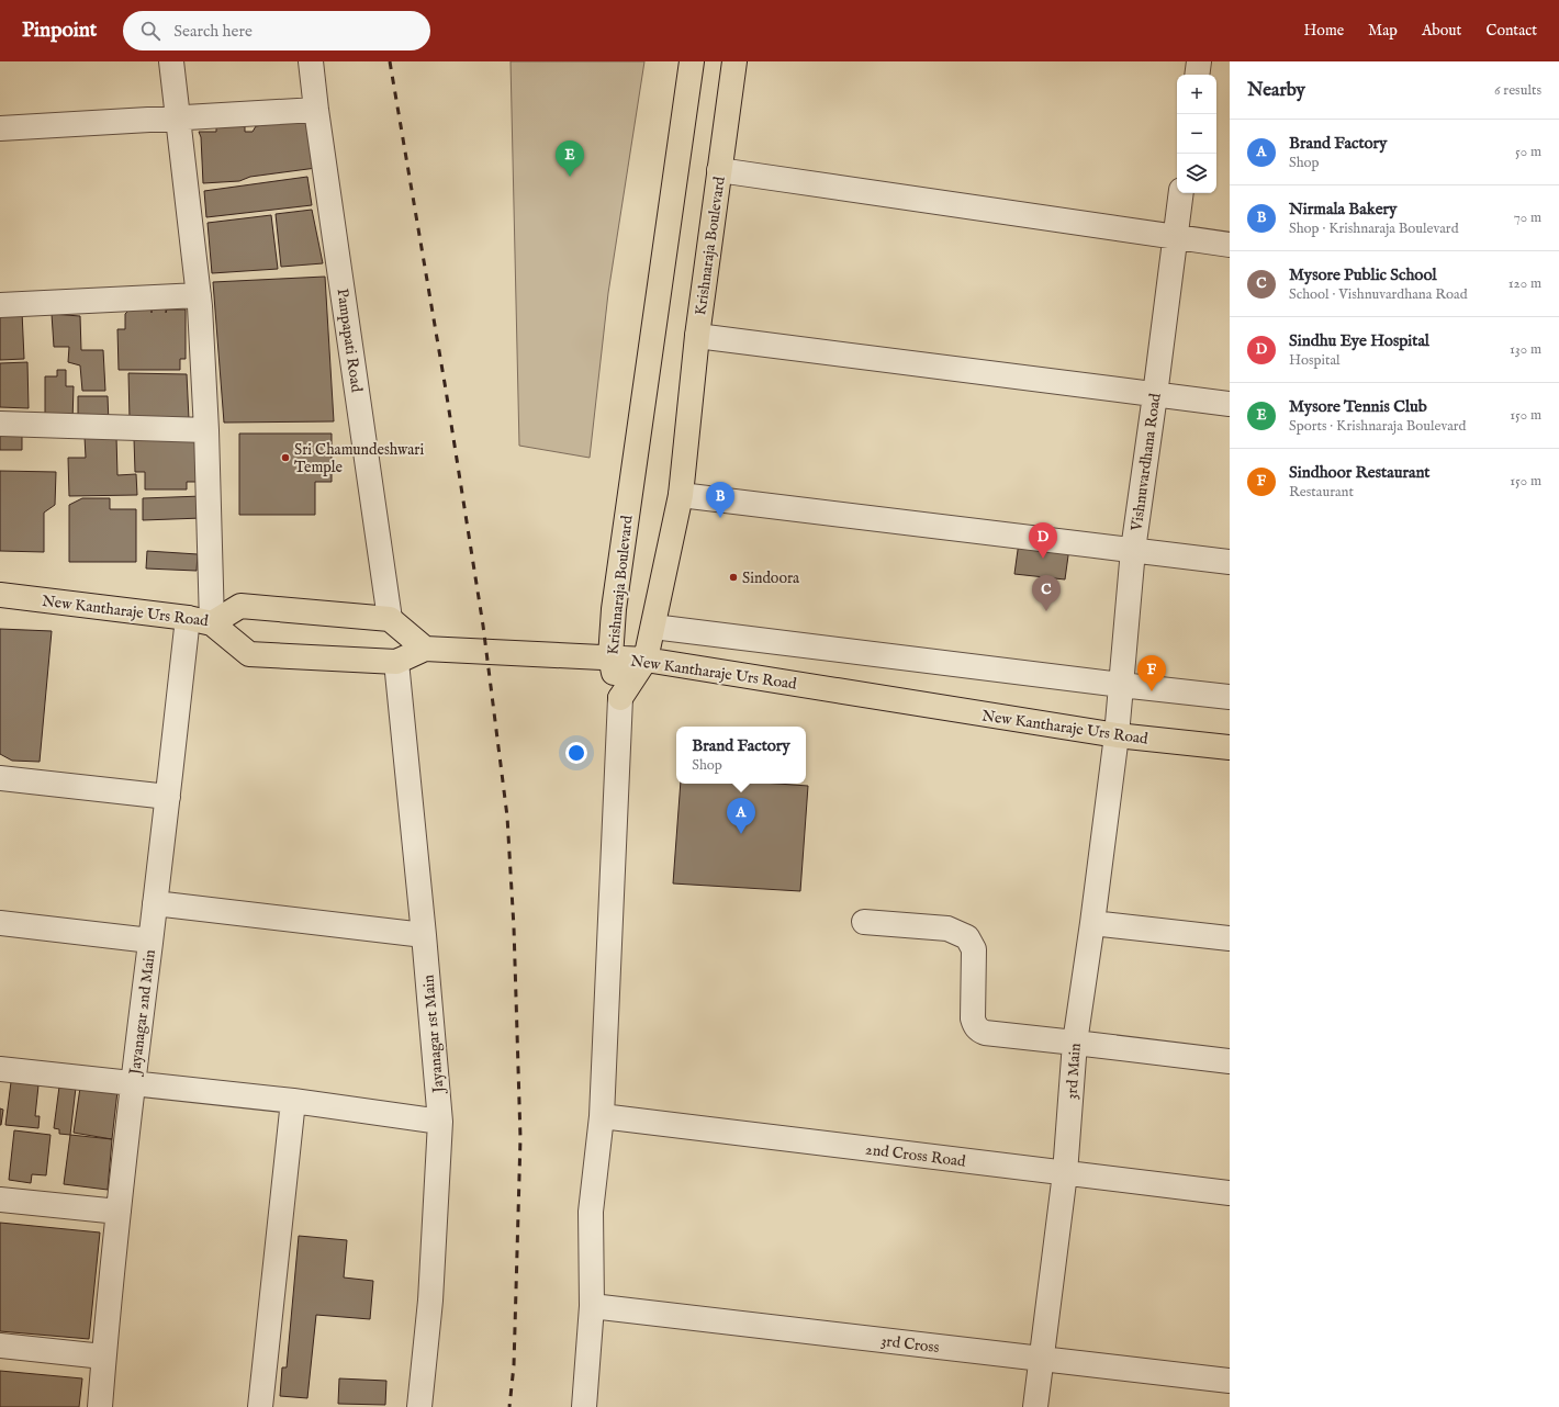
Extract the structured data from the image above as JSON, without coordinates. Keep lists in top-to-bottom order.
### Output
{
  "streets": {
    "main road": ["Krishnaraja Boulevard", "New Kantharaje Urs Road"],
    "street": [
      "Pampapati Road",
      "Vishnuvardhana Road",
      "Jayanagar 2nd Main",
      "Jayanagar 1st Main",
      "3rd Main",
      "2nd Cross Road",
      "3rd Cross"
    ]
  },
  "crossings": [
    ["Krishnaraja Boulevard", "New Kantharaje Urs Road"],
    ["Pampapati Road", "New Kantharaje Urs Road"],
    ["Vishnuvardhana Road", "New Kantharaje Urs Road"],
    ["Vishnuvardhana Road", "3rd Main"],
    ["New Kantharaje Urs Road", "Jayanagar 2nd Main"],
    ["New Kantharaje Urs Road", "3rd Main"],
    ["3rd Main", "2nd Cross Road"],
    ["3rd Main", "3rd Cross"]
  ],
  "places": ["Sri Chamundeshwari Temple", "Sindoora"],
  "page": {
    "header": "Pinpoint",
    "search": "Search here",
    "nav": [
      "Home",
      "Map",
      "About",
      "Contact"
    ],
    "heading": ["Nearby", "6 results"],
    "map_buttons": ["+", "−"],
    "list": [
      {
        "mark": "A",
        "name": "Brand Factory",
        "note": "Shop",
        "value": "50 m"
      },
      {
        "mark": "B",
        "name": "Nirmala Bakery",
        "note": "Shop · Krishnaraja Boulevard",
        "value": "70 m"
      },
      {
        "mark": "C",
        "name": "Mysore Public School",
        "note": "School · Vishnuvardhana Road",
        "value": "120 m"
      },
      {
        "mark": "D",
        "name": "Sindhu Eye Hospital",
        "note": "Hospital",
        "value": "130 m"
      },
      {
        "mark": "E",
        "name": "Mysore Tennis Club",
        "note": "Sports · Krishnaraja Boulevard",
        "value": "150 m"
      },
      {
        "mark": "F",
        "name": "Sindhoor Restaurant",
        "note": "Restaurant",
        "value": "150 m"
      }
    ],
    "pins": [
      "E",
      "B",
      "D",
      "C",
      "F",
      "A"
    ],
    "popup": ["Brand Factory", "Shop"]
  }
}
